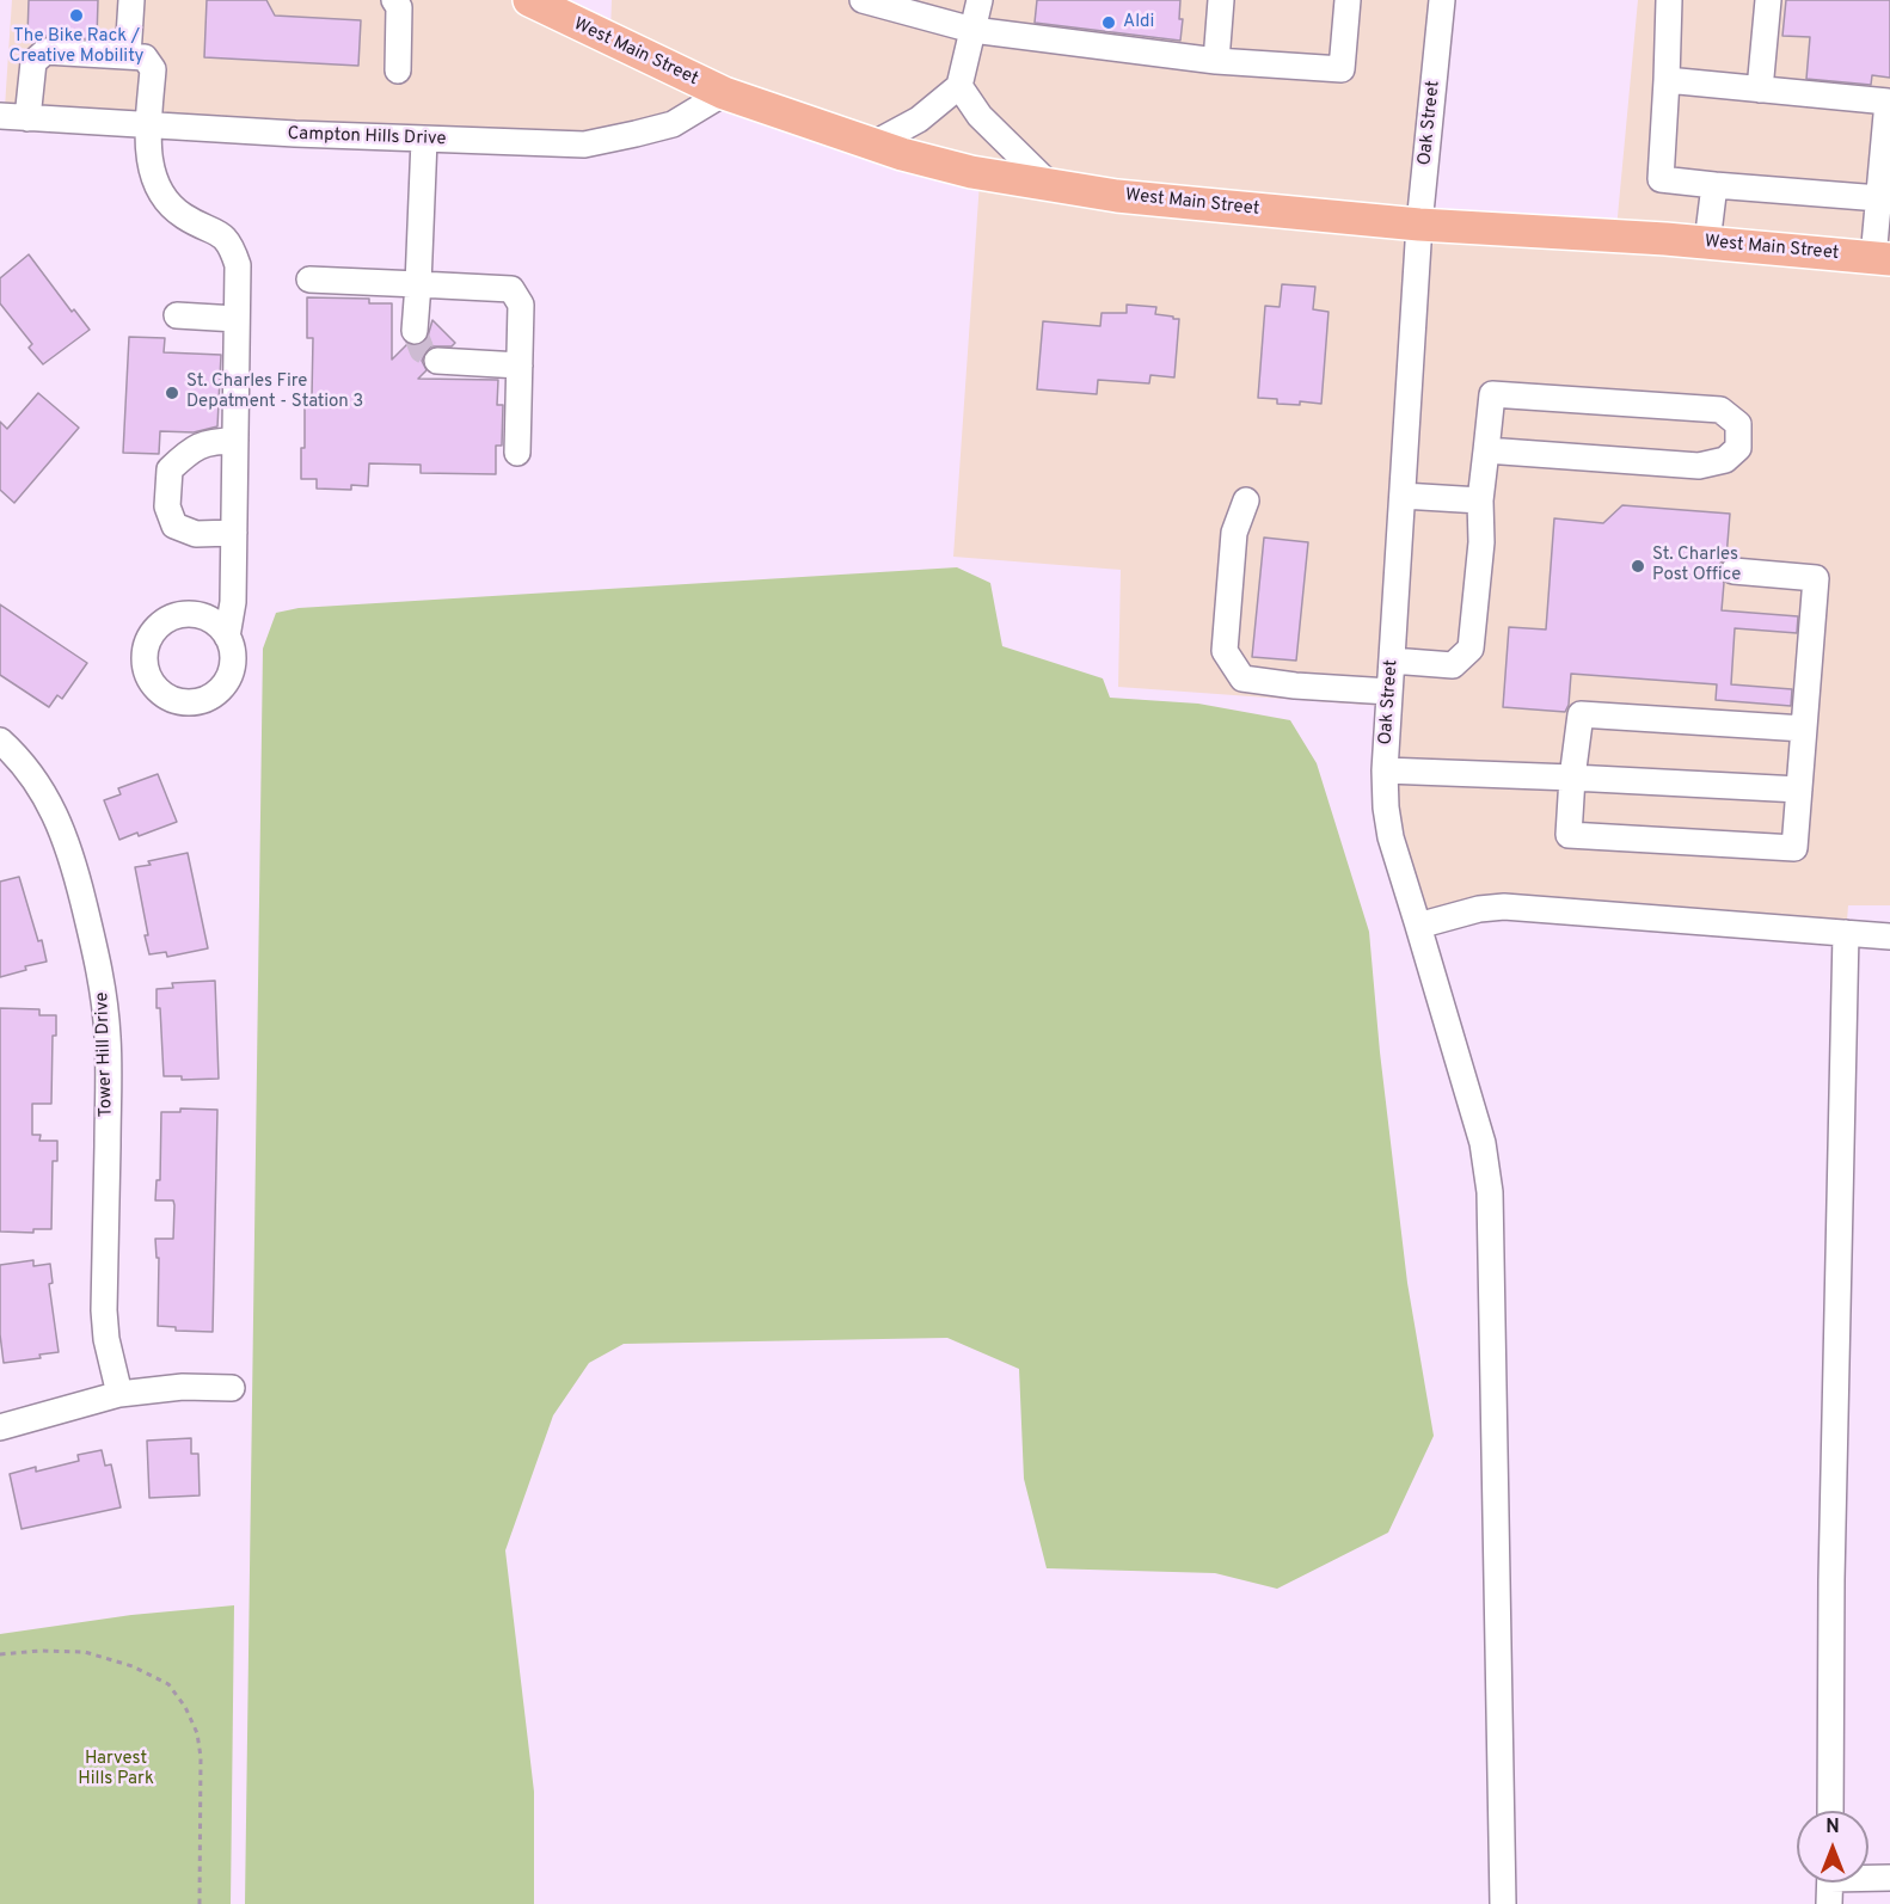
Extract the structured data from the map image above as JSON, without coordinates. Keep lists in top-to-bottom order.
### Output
{
  "streets": {
    "main road": ["West Main Street"],
    "street": ["Oak Street", "Campton Hills Drive", "Tower Hill Drive"]
  },
  "crossings": [
    ["West Main Street", "Oak Street"],
    ["West Main Street", "Campton Hills Drive"]
  ],
  "parks": ["Harvest Hills Park"],
  "places": [
    "The Bike Rack / Creative Mobility",
    "Aldi",
    "St. Charles Fire Depatment - Station 3",
    "St. Charles Post Office"
  ],
  "north": "top"
}
